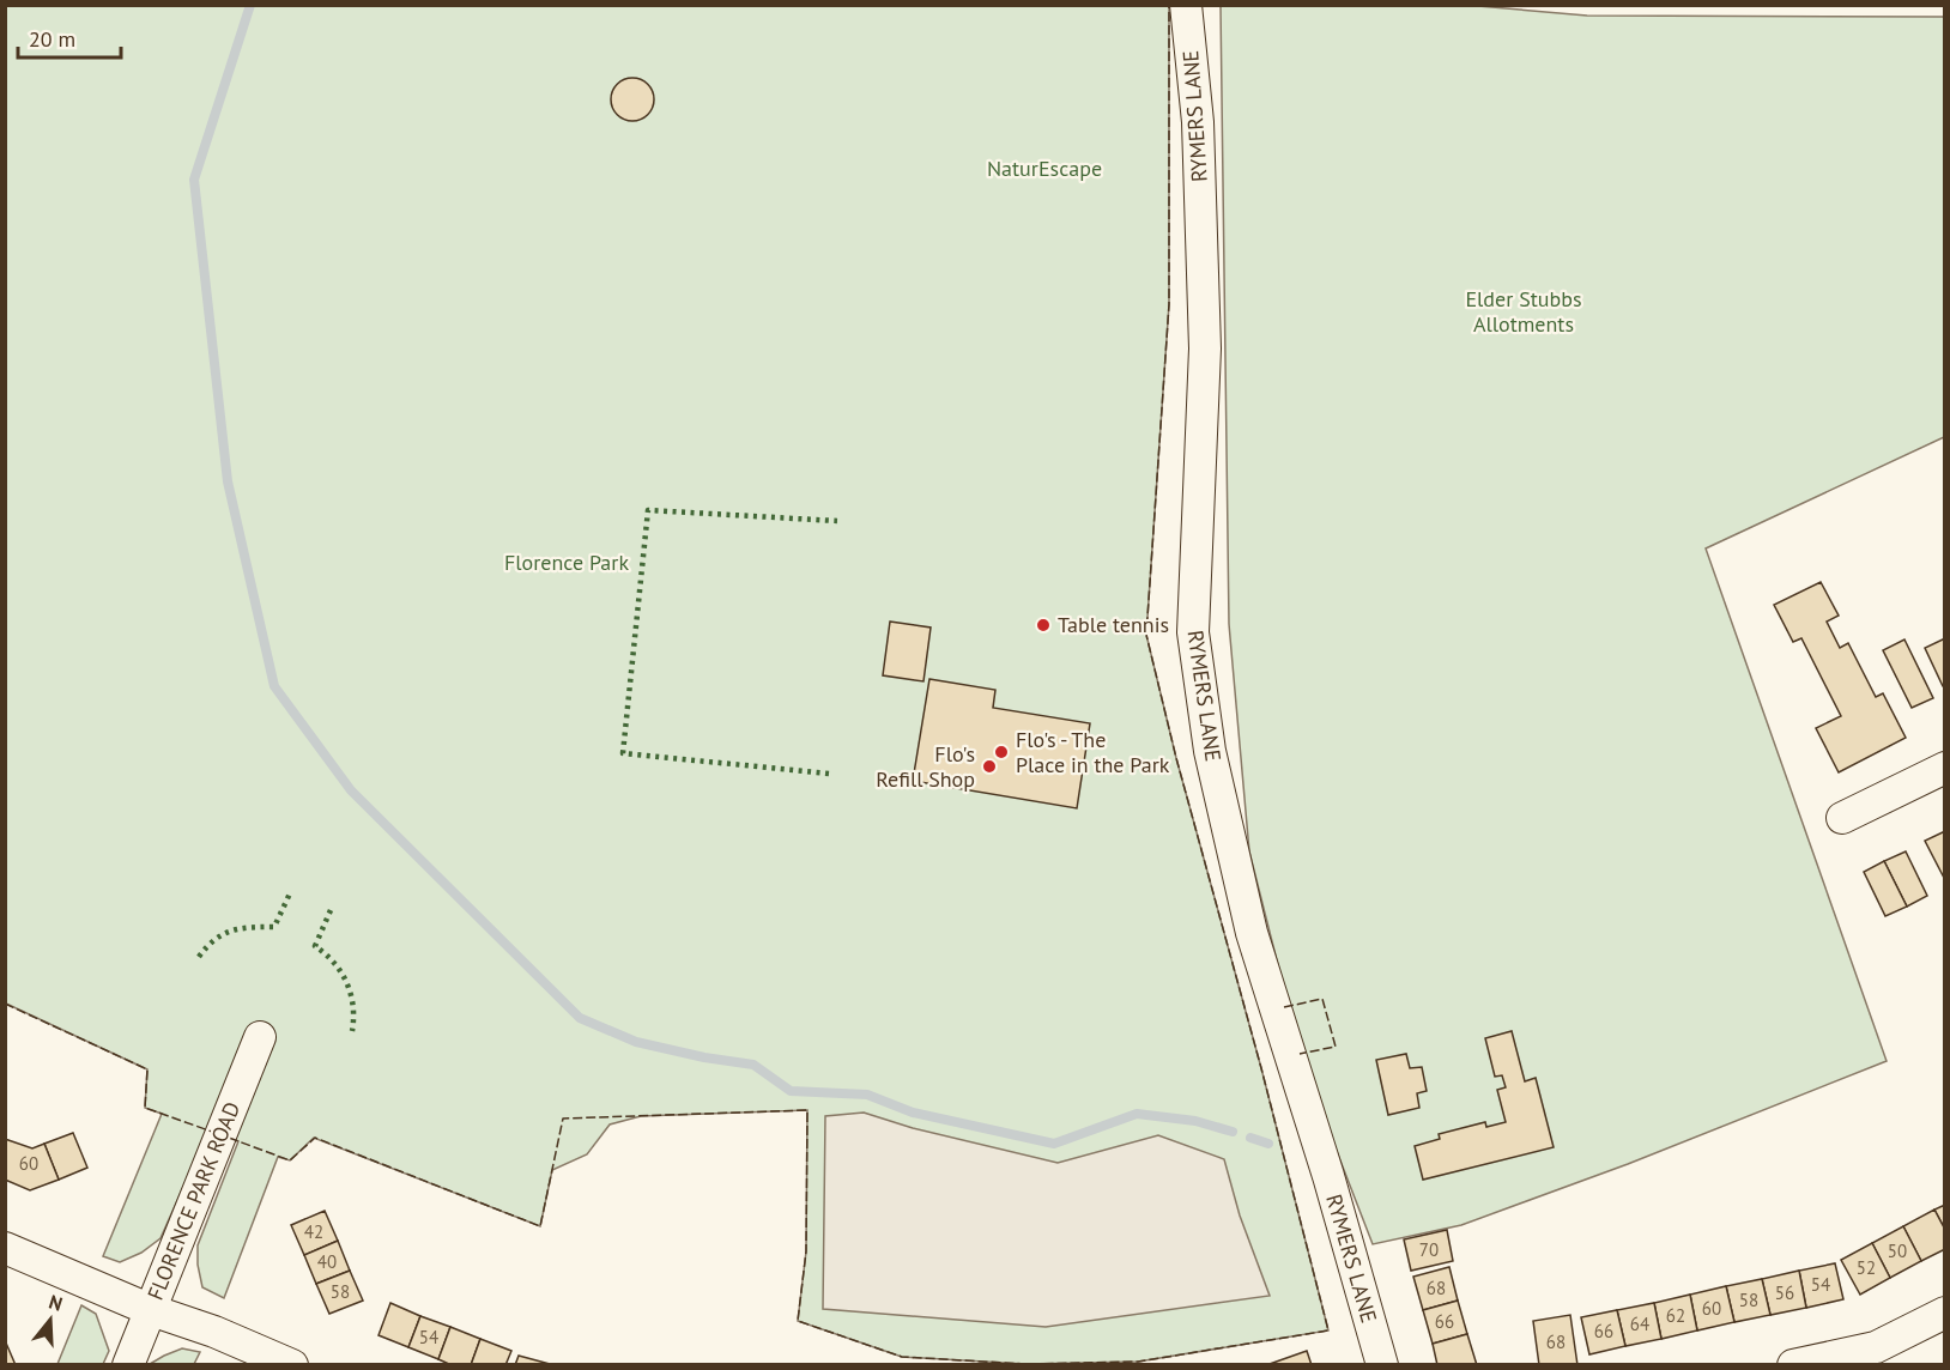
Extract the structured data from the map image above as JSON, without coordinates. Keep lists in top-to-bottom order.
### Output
{
  "streets": {
    "street": ["RYMERS LANE", "FLORENCE PARK ROAD"]
  },
  "parks": ["NaturEscape", "Elder Stubbs Allotments", "Florence Park"],
  "places": ["Table tennis", "Flo's - The Place in the Park", "Flo's Refill Shop"],
  "house_numbers": [
    "60",
    "42",
    "70",
    "50",
    "40",
    "52",
    "54",
    "68",
    "58",
    "56",
    "58",
    "60",
    "62",
    "66",
    "64",
    "66",
    "54",
    "68"
  ],
  "scale_bar": "20 m",
  "north": "top"
}
